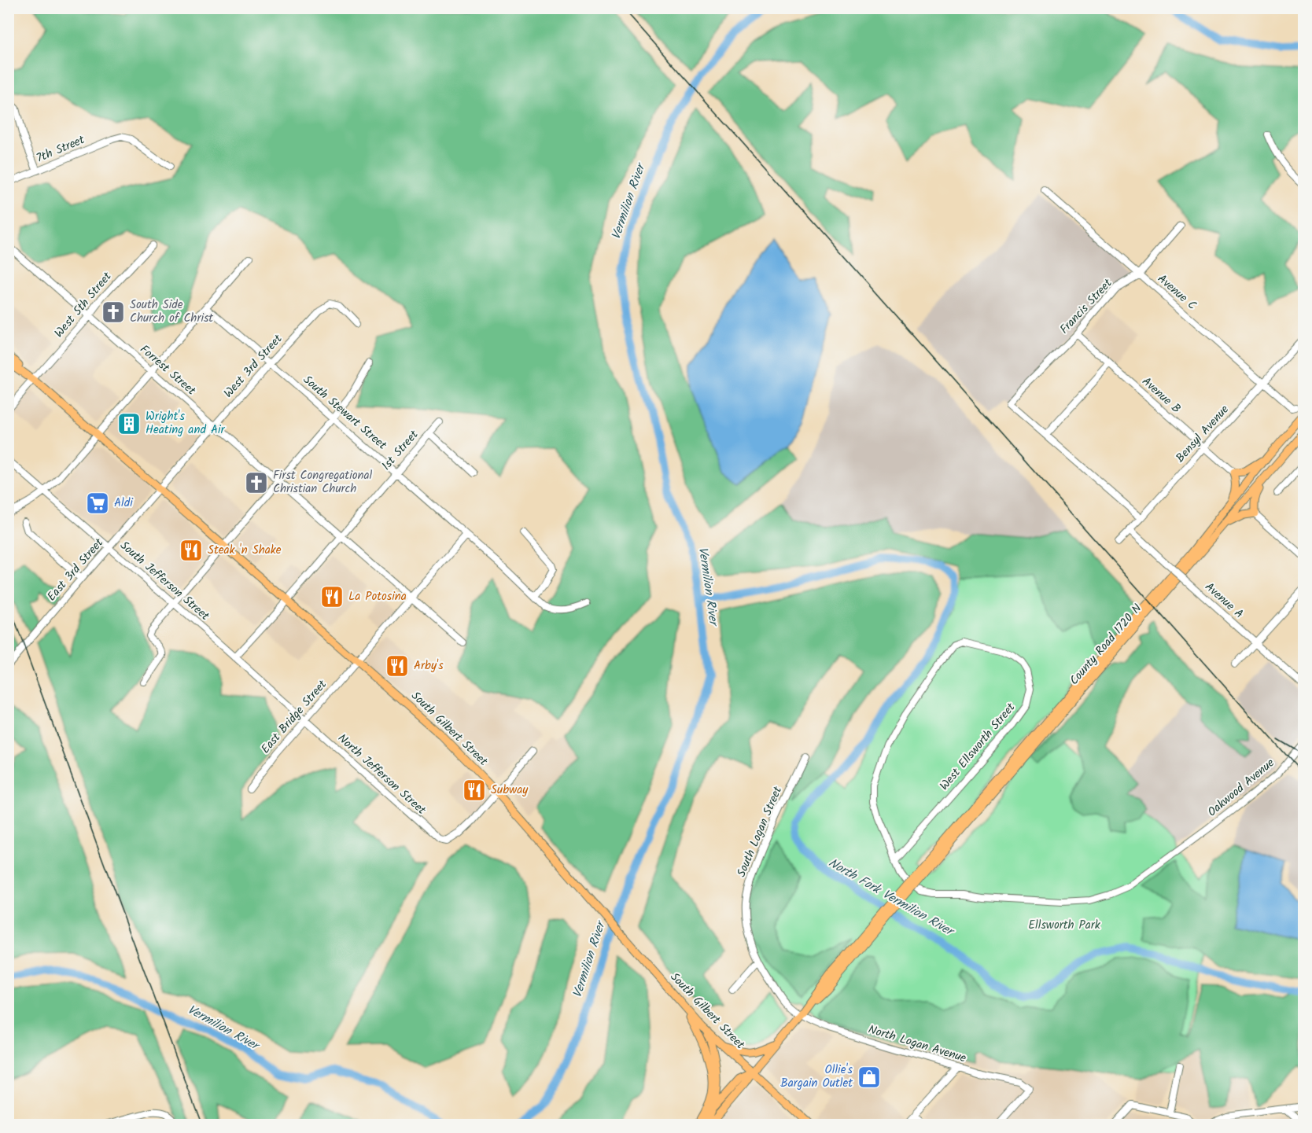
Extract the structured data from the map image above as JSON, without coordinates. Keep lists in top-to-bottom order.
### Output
{
  "streets": {
    "main road": ["County Road 1720 N", "South Gilbert Street"],
    "street": [
      "7th Street",
      "Avenue C",
      "West 5th Street",
      "Francis Street",
      "West 3rd Street",
      "Forrest Street",
      "Avenue B",
      "South Stewart Street",
      "Bensyl Avenue",
      "1st Street",
      "East 3rd Street",
      "South Jefferson Street",
      "Avenue A",
      "East Bridge Street",
      "West Ellsworth Street",
      "North Jefferson Street",
      "Oakwood Avenue",
      "South Logan Street",
      "North Logan Avenue"
    ]
  },
  "crossings": [
    ["Avenue C", "Francis Street"],
    ["Avenue C", "Bensyl Avenue"],
    ["West 5th Street", "Forrest Street"],
    ["West 5th Street", "South Gilbert Street"],
    ["Francis Street", "Avenue B"],
    ["West 3rd Street", "Forrest Street"],
    ["West 3rd Street", "South Stewart Street"],
    ["West 3rd Street", "East 3rd Street"],
    ["West 3rd Street", "South Gilbert Street"],
    ["Forrest Street", "1st Street"],
    ["Forrest Street", "East Bridge Street"],
    ["Avenue B", "Bensyl Avenue"],
    ["South Stewart Street", "1st Street"],
    ["South Stewart Street", "East Bridge Street"],
    ["Bensyl Avenue", "Avenue A"],
    ["1st Street", "South Jefferson Street"],
    ["1st Street", "South Gilbert Street"],
    ["East 3rd Street", "South Jefferson Street"],
    ["East 3rd Street", "South Gilbert Street"],
    ["South Jefferson Street", "East Bridge Street"],
    ["South Jefferson Street", "North Jefferson Street"],
    ["East Bridge Street", "South Gilbert Street"],
    ["East Bridge Street", "North Jefferson Street"],
    ["South Gilbert Street", "North Jefferson Street"],
    ["West Ellsworth Street", "Oakwood Avenue"],
    ["South Logan Street", "North Logan Avenue"]
  ],
  "water": ["Vermilion River", "North Fork Vermilion River"],
  "parks": ["Ellsworth Park"],
  "places": {
    "church": ["South Side Church of Christ", "First Congregational Christian Church"],
    "building": ["Wright's Heating and Air"],
    "supermarket": ["Aldi"],
    "restaurant": [
      "Steak 'n Shake",
      "La Potosina",
      "Arby's",
      "Subway"
    ],
    "shop": ["Ollie's Bargain Outlet"]
  }
}
